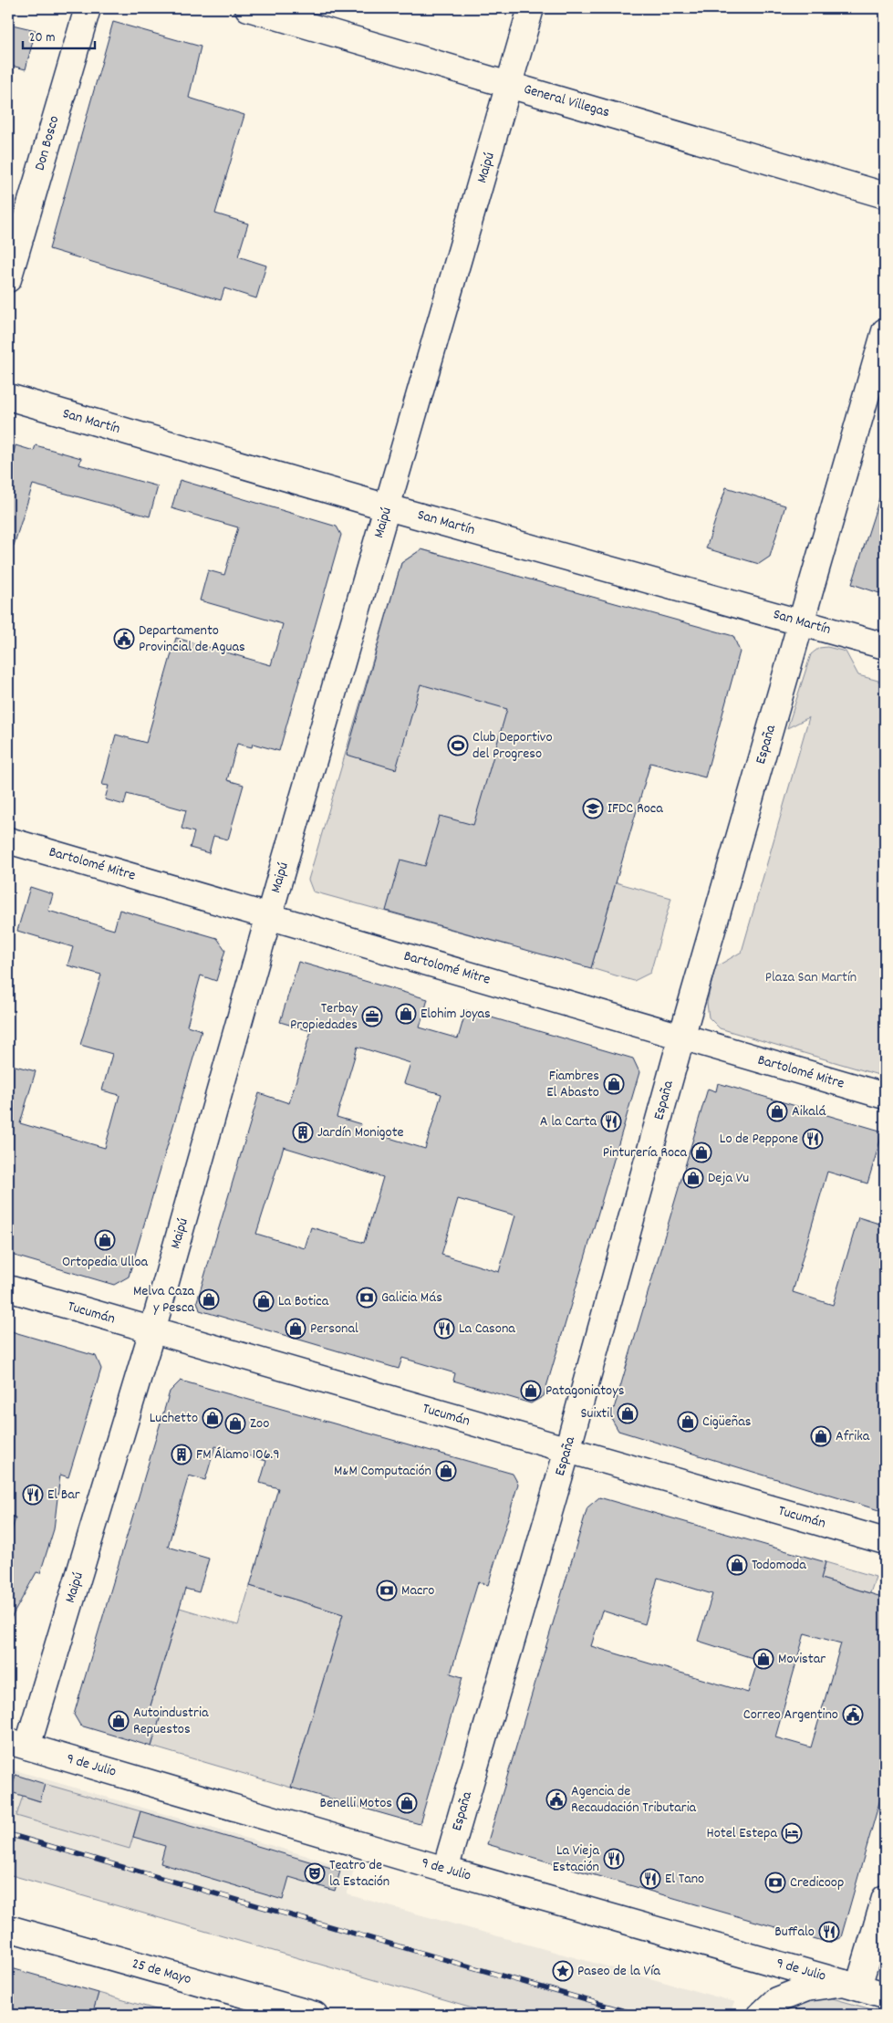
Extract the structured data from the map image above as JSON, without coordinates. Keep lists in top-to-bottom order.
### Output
{
  "streets": {
    "street": [
      "General Villegas",
      "Don Bosco",
      "Maipú",
      "San Martín",
      "España",
      "Bartolomé Mitre",
      "Tucumán",
      "9 de Julio",
      "25 de Mayo"
    ]
  },
  "crossings": [
    ["General Villegas", "Maipú"],
    ["Maipú", "San Martín"],
    ["Maipú", "Bartolomé Mitre"],
    ["Maipú", "Tucumán"],
    ["Maipú", "9 de Julio"],
    ["San Martín", "España"],
    ["España", "Bartolomé Mitre"],
    ["España", "Tucumán"],
    ["España", "9 de Julio"]
  ],
  "parks": ["Plaza San Martín"],
  "places": {
    "public building": ["Departamento Provincial de Aguas", "Correo Argentino", "Agencia de Recaudación Tributaria"],
    "sports": ["Club Deportivo del Progreso"],
    "school or university": ["IFDC Roca"],
    "shop": [
      "Elohim Joyas",
      "Fiambres El Abasto",
      "Aikalá",
      "Pinturería Roca",
      "Deja Vu",
      "Ortopedia Ulloa",
      "Melva Caza y Pesca",
      "La Botica",
      "Personal",
      "Patagoniatoys",
      "Suixtil",
      "Luchetto",
      "Cigüeñas",
      "Zoo",
      "Afrika",
      "M&M Computación",
      "Todomoda",
      "Movistar",
      "Autoindustria Repuestos",
      "Benelli Motos"
    ],
    "office": ["Terbay Propiedades"],
    "restaurant": [
      "A la Carta",
      "Lo de Peppone",
      "La Casona",
      "El Bar",
      "La Vieja Estación",
      "El Tano",
      "Buffalo"
    ],
    "building": ["Jardín Monigote", "FM Álamo 106.9"],
    "bank": ["Galicia Más", "Macro", "Credicoop"],
    "hotel": ["Hotel Estepa"],
    "theatre": ["Teatro de la Estación"],
    "place": ["Paseo de la Vía"]
  },
  "scale_bar": "20 m"
}
